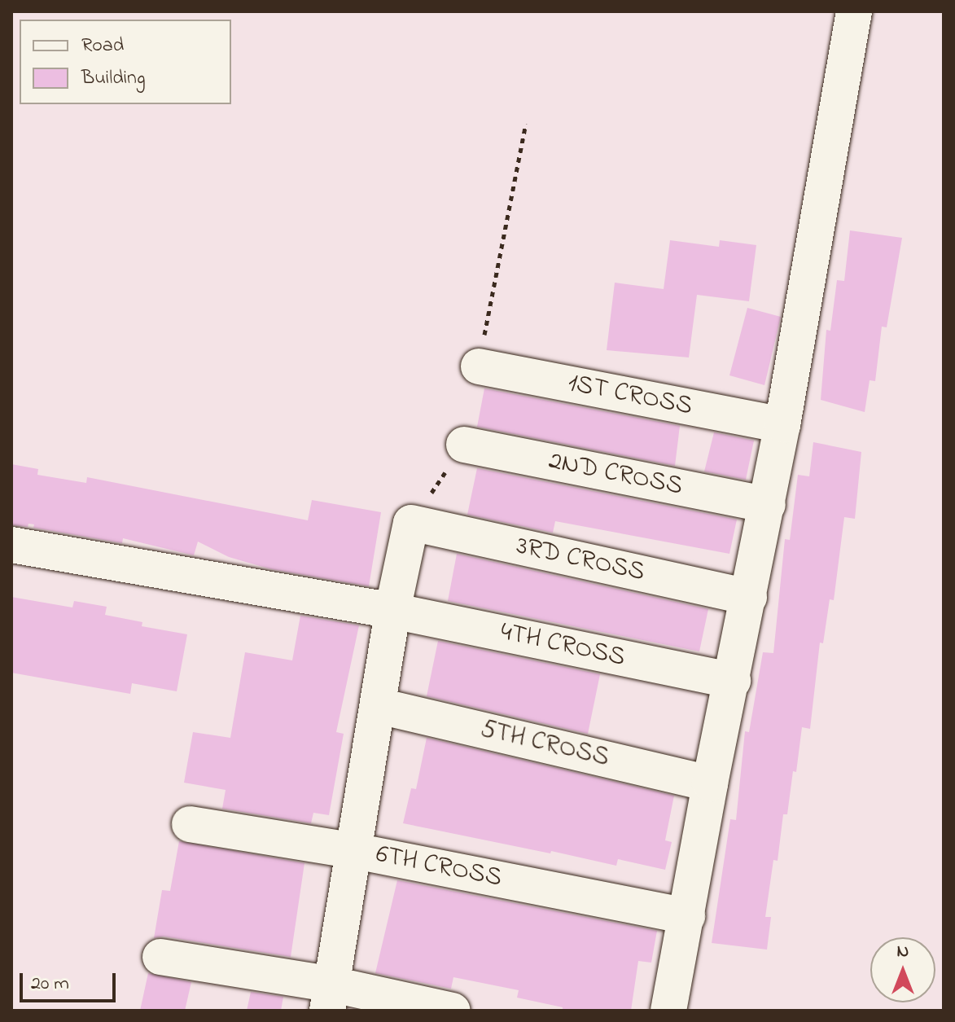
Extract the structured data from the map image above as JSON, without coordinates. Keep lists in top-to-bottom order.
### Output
{
  "streets": {
    "street": [
      "1ST CROSS",
      "2ND CROSS",
      "3RD CROSS",
      "4TH CROSS",
      "5TH CROSS",
      "6TH CROSS"
    ]
  },
  "legend": ["Road", "Building"],
  "scale_bar": "20 m",
  "north": "top"
}
